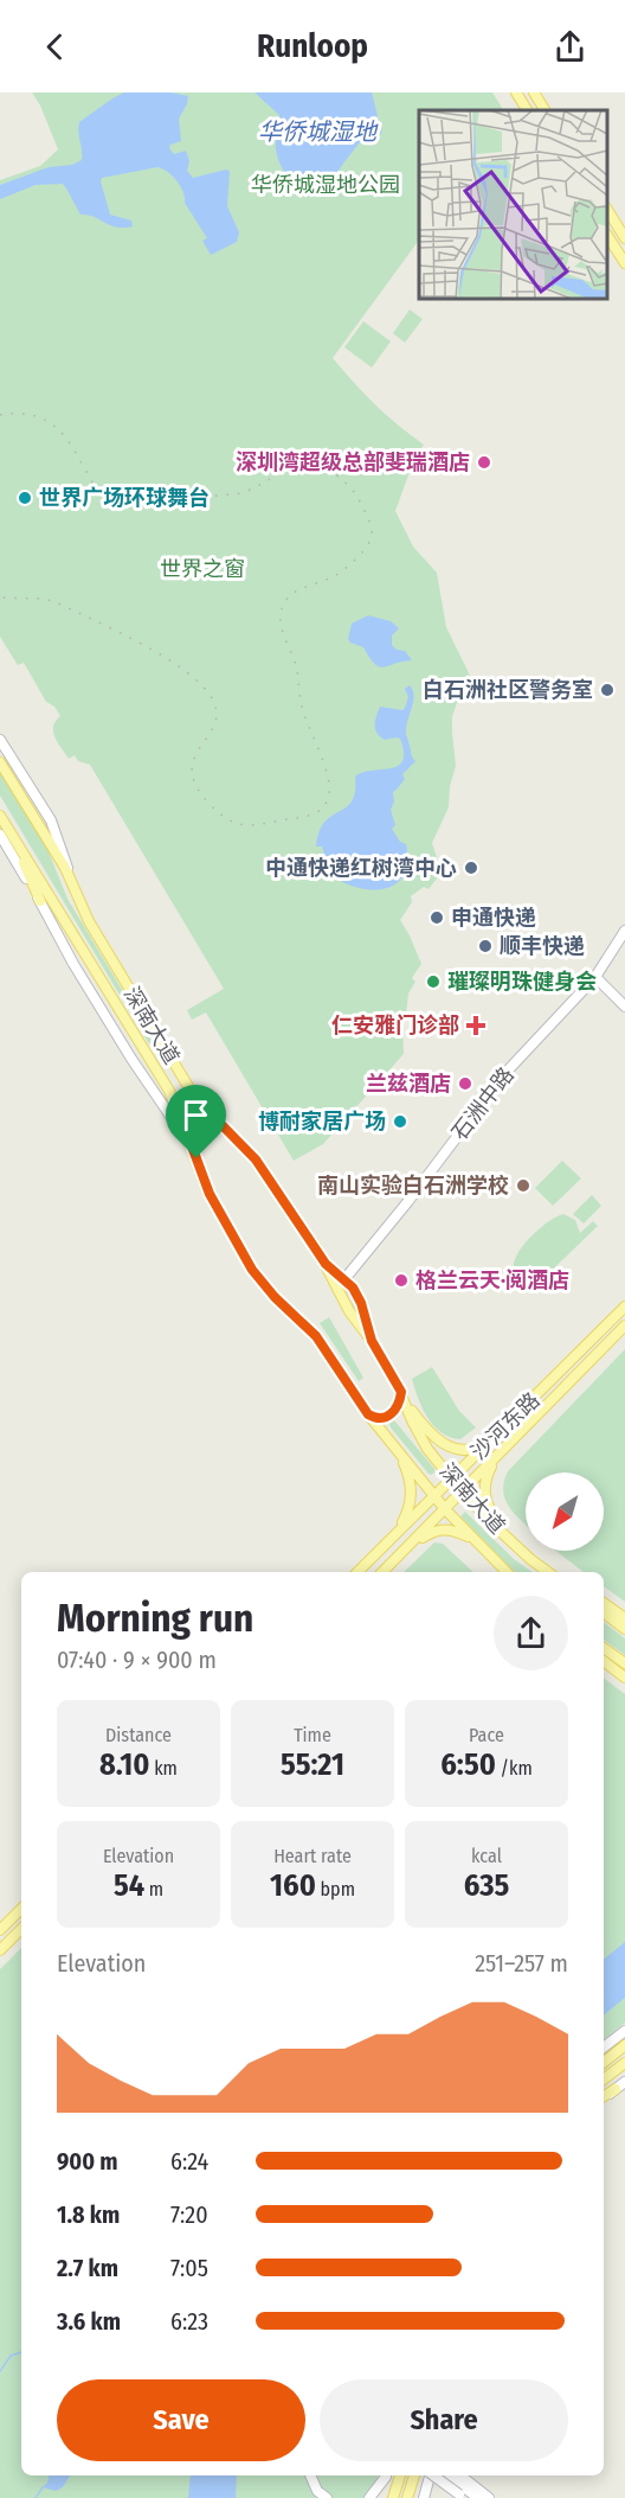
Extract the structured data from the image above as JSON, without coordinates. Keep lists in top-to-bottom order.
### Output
{
  "streets": {
    "main road": ["深南大道", "石洲中路", "沙河东路"]
  },
  "crossings": [
    ["深南大道", "沙河东路"]
  ],
  "water": ["华侨城湿地"],
  "parks": ["华侨城湿地公园", "世界之窗"],
  "places": {
    "other": [
      "深圳湾超级总部斐瑞酒店",
      "世界广场环球舞台",
      "白石洲社区警务室",
      "中通快递红树湾中心",
      "申通快递",
      "顺丰快递",
      "璀璨明珠健身会",
      "兰兹酒店",
      "博耐家居广场",
      "南山实验白石洲学校",
      "格兰云天·阅酒店"
    ],
    "health": ["仁安雅门诊部"]
  },
  "north": "bottom left",
  "page": {
    "header": "Runloop",
    "heading": ["Morning run", "07:40 · 9 × 900 m"],
    "stats": [
      ["Distance", "8.10 km"],
      ["Time", "55:21"],
      ["Pace", "6:50 /km"],
      ["Elevation", "54 m"],
      ["Heart rate", "160 bpm"],
      ["kcal", "635"]
    ],
    "chart": ["Elevation", "251–257 m"],
    "list": [
      {
        "name": "900 m",
        "note": "6:24"
      },
      {
        "name": "1.8 km",
        "note": "7:20"
      },
      {
        "name": "2.7 km",
        "note": "7:05"
      },
      {
        "name": "3.6 km",
        "note": "6:23"
      }
    ],
    "buttons": ["Save", "Share"]
  }
}
